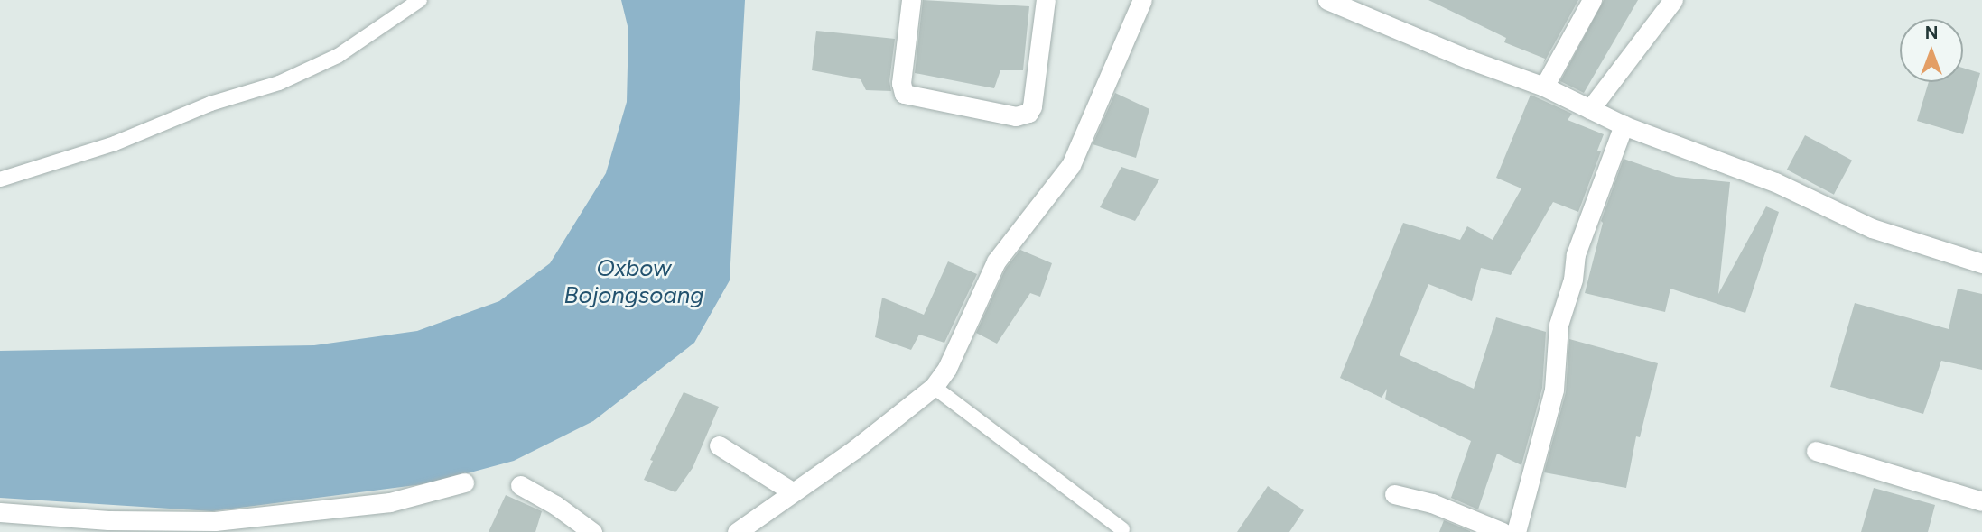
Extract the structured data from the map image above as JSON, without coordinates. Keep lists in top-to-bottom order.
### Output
{
  "water": ["Oxbow Bojongsoang"],
  "north": "top"
}
